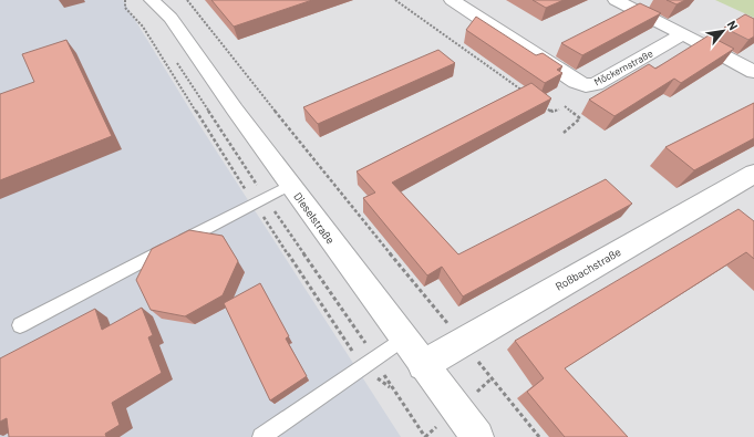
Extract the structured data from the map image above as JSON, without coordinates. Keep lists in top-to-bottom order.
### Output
{
  "streets": {
    "street": ["Möckernstraße", "Dieselstraße", "Roßbachstraße"]
  },
  "crossings": [
    ["Dieselstraße", "Roßbachstraße"]
  ],
  "north": "top right"
}
